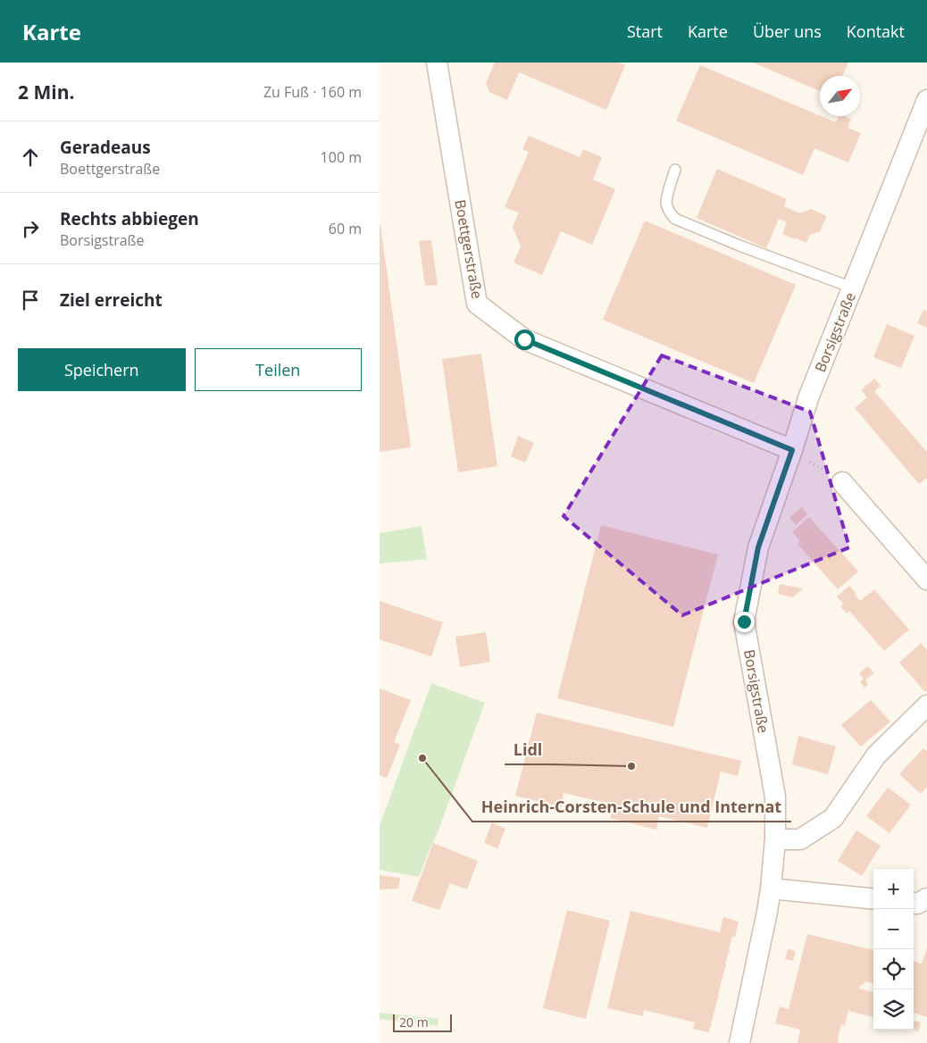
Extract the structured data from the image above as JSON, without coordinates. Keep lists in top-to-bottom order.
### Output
{
  "streets": {
    "street": ["Boettgerstraße", "Borsigstraße"]
  },
  "crossings": [
    ["Boettgerstraße", "Borsigstraße"]
  ],
  "places": ["Heinrich-Corsten-Schule und Internat", "Lidl"],
  "scale_bar": "20 m",
  "north": "top right",
  "page": {
    "header": "Karte",
    "nav": [
      "Start",
      "Karte",
      "Über uns",
      "Kontakt"
    ],
    "heading": ["2 Min.", "Zu Fuß · 160 m"],
    "list": [
      ["Geradeaus", "Boettgerstraße", "100 m"],
      ["Rechts abbiegen", "Borsigstraße", "60 m"],
      "Ziel erreicht"
    ],
    "buttons": ["Speichern", "Teilen"],
    "map_buttons": ["+", "−"],
    "scale": "20 m"
  }
}
